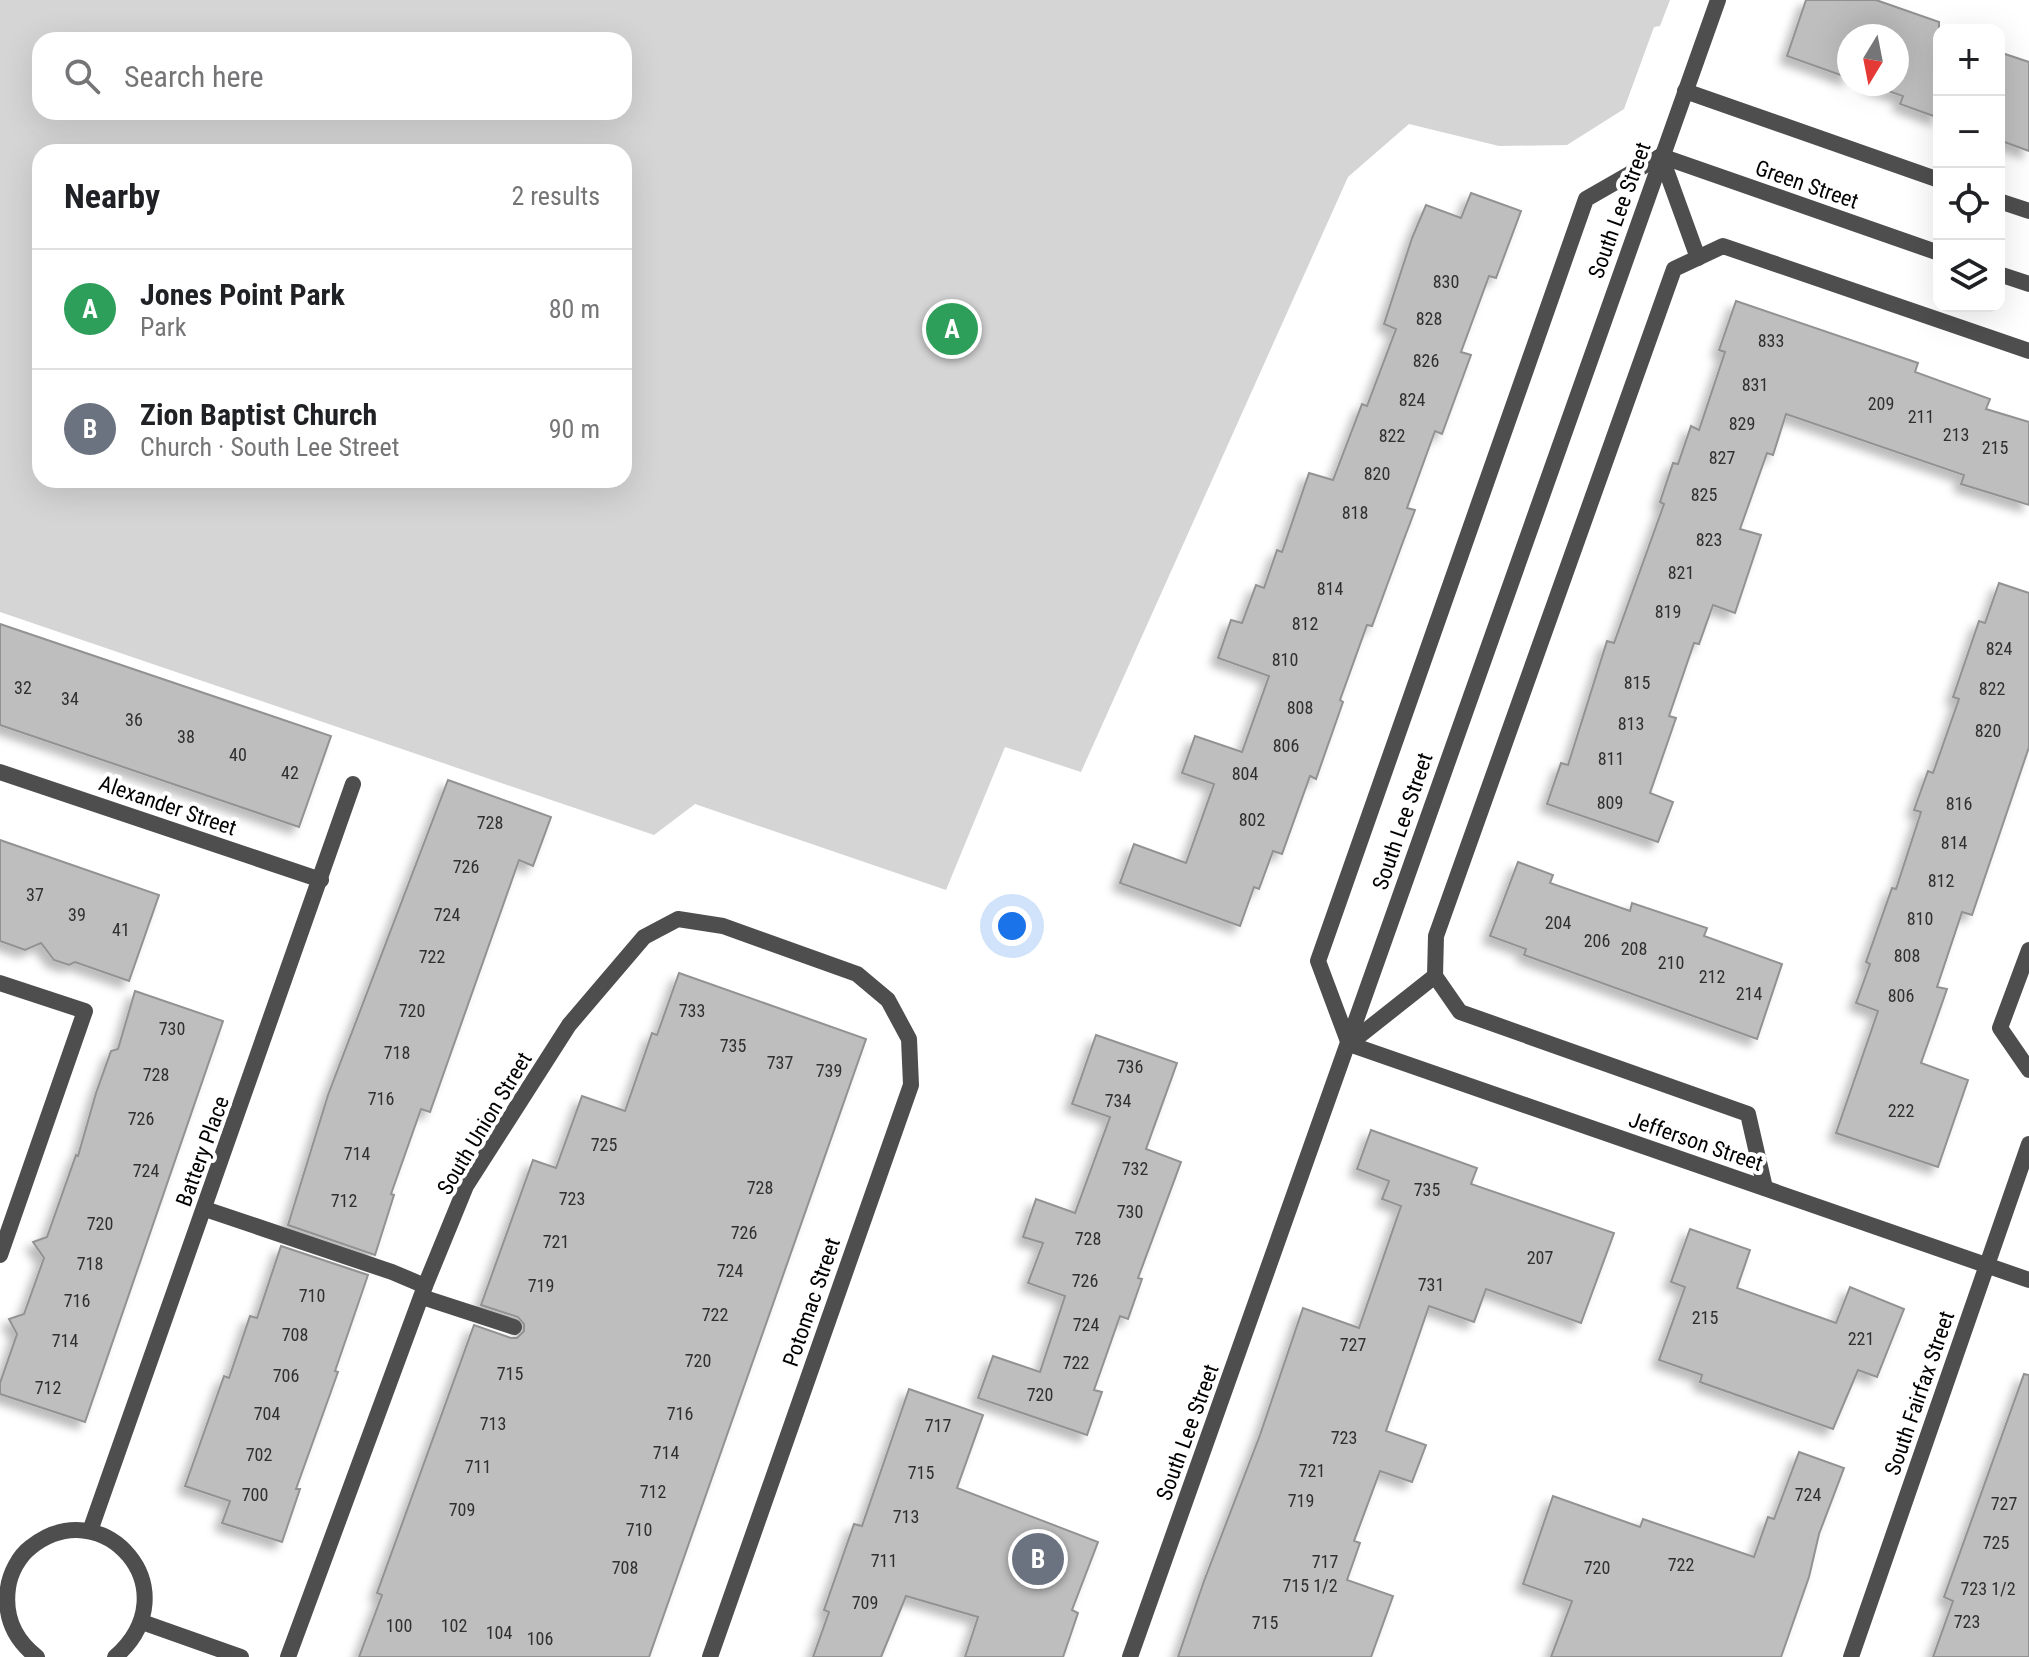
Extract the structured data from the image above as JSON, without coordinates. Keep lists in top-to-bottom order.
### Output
{
  "streets": {
    "street": [
      "Green Street",
      "South Lee Street",
      "Alexander Street",
      "South Union Street",
      "Jefferson Street",
      "Battery Place",
      "Potomac Street",
      "South Fairfax Street"
    ]
  },
  "crossings": [
    ["Green Street", "South Lee Street"],
    ["South Lee Street", "Jefferson Street"],
    ["Alexander Street", "Battery Place"],
    ["South Union Street", "Potomac Street"],
    ["Jefferson Street", "South Fairfax Street"]
  ],
  "house_numbers": [
    "830",
    "828",
    "833",
    "826",
    "831",
    "824",
    "209",
    "211",
    "829",
    "213",
    "822",
    "215",
    "827",
    "820",
    "825",
    "818",
    "823",
    "821",
    "814",
    "819",
    "812",
    "824",
    "810",
    "815",
    "32",
    "822",
    "34",
    "808",
    "36",
    "813",
    "820",
    "38",
    "806",
    "40",
    "811",
    "42",
    "804",
    "809",
    "816",
    "802",
    "728",
    "814",
    "726",
    "812",
    "37",
    "39",
    "724",
    "810",
    "204",
    "41",
    "206",
    "208",
    "808",
    "722",
    "210",
    "212",
    "214",
    "806",
    "720",
    "733",
    "730",
    "735",
    "718",
    "737",
    "736",
    "739",
    "728",
    "716",
    "734",
    "222",
    "726",
    "725",
    "714",
    "732",
    "724",
    "728",
    "735",
    "723",
    "712",
    "730",
    "720",
    "726",
    "728",
    "721",
    "207",
    "718",
    "724",
    "726",
    "731",
    "719",
    "710",
    "716",
    "722",
    "215",
    "724",
    "708",
    "221",
    "714",
    "727",
    "720",
    "722",
    "715",
    "706",
    "712",
    "720",
    "704",
    "716",
    "713",
    "717",
    "723",
    "714",
    "702",
    "711",
    "721",
    "715",
    "712",
    "700",
    "724",
    "719",
    "727",
    "709",
    "713",
    "710",
    "725",
    "711",
    "717",
    "722",
    "708",
    "720",
    "715 1/2",
    "723 1/2",
    "709",
    "723",
    "715",
    "100",
    "102",
    "104",
    "106"
  ],
  "north": "bottom",
  "page": {
    "map_buttons": ["+", "−"],
    "search": "Search here",
    "heading": ["Nearby", "2 results"],
    "list": [
      {
        "mark": "A",
        "name": "Jones Point Park",
        "note": "Park",
        "value": "80 m"
      },
      {
        "mark": "B",
        "name": "Zion Baptist Church",
        "note": "Church · South Lee Street",
        "value": "90 m"
      }
    ],
    "pins": ["A", "B"]
  }
}
